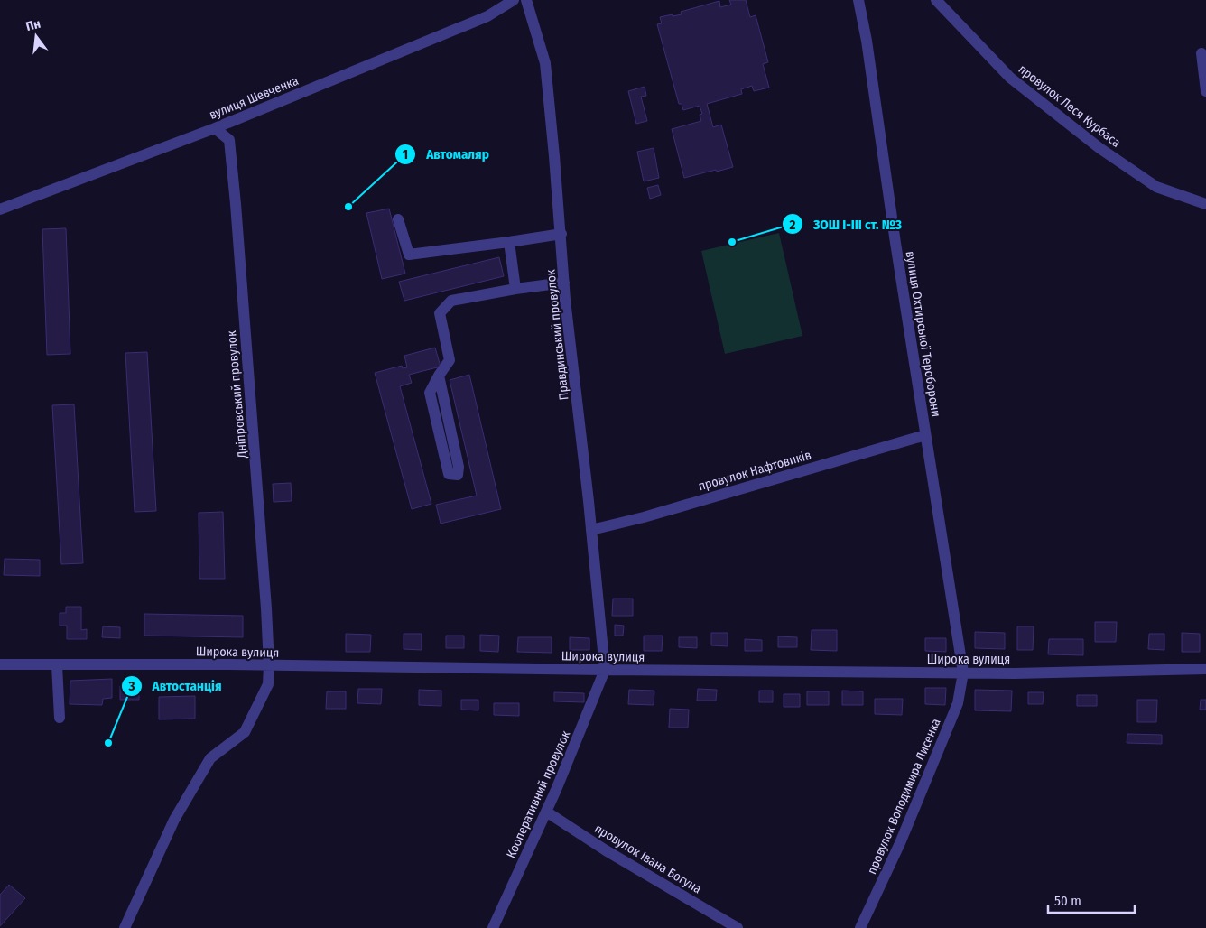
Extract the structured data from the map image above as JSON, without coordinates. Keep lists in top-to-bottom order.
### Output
{
  "streets": {
    "street": [
      "вулиця Шевченка",
      "провулок Леся Курбаса",
      "вулиця Охтирської Тероборони",
      "Правдинський провулок",
      "Дніпровський провулок",
      "провулок Нафтовиків",
      "Широка вулиця",
      "Кооперативний провулок",
      "провулок Володимира Лисенка",
      "провулок Івана Богуна"
    ]
  },
  "crossings": [
    ["вулиця Шевченка", "Дніпровський провулок"],
    ["вулиця Охтирської Тероборони", "провулок Нафтовиків"],
    ["вулиця Охтирської Тероборони", "Широка вулиця"],
    ["вулиця Охтирської Тероборони", "провулок Володимира Лисенка"],
    ["Правдинський провулок", "провулок Нафтовиків"],
    ["Правдинський провулок", "Широка вулиця"],
    ["Правдинський провулок", "Кооперативний провулок"],
    ["Дніпровський провулок", "Широка вулиця"],
    ["Широка вулиця", "Кооперативний провулок"],
    ["Широка вулиця", "провулок Володимира Лисенка"],
    ["Кооперативний провулок", "провулок Івана Богуна"]
  ],
  "places": ["Автомаляр", "ЗОШ І-ІІІ ст. №3", "Автостанція"],
  "scale_bar": "50 m",
  "north": "top"
}
